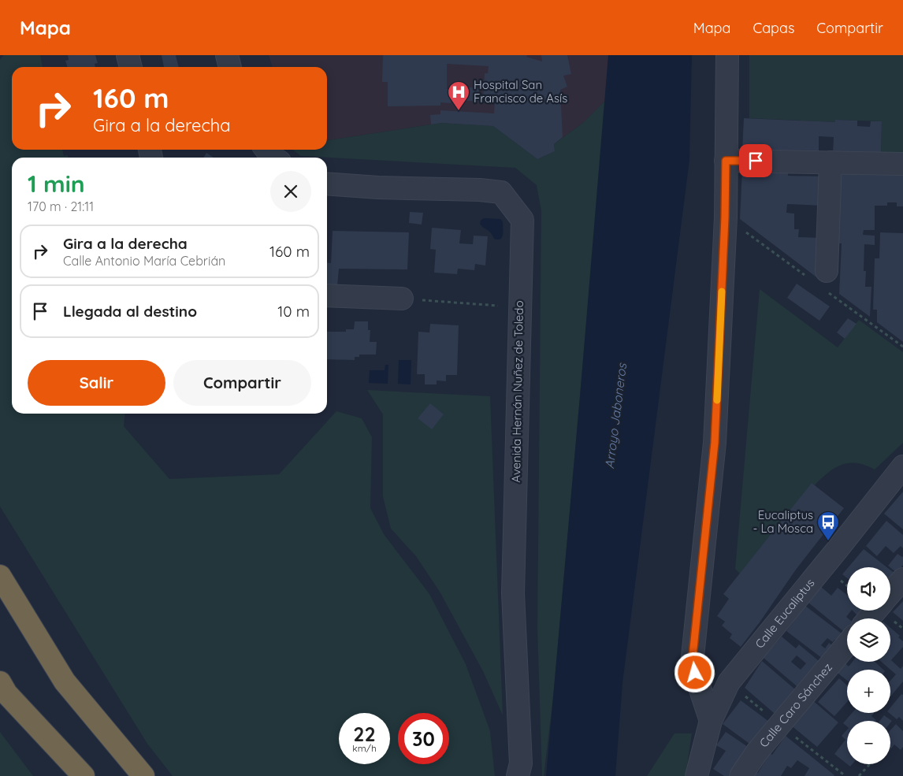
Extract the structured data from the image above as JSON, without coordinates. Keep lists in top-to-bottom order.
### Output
{
  "streets": {
    "street": ["Avenida Hernán Nuñez de Toledo", "Calle Eucaliptus", "Calle Caro Sánchez"]
  },
  "water": ["Arroyo Jaboneros"],
  "places": {
    "hospital": ["Hospital San Francisco de Asís"],
    "bus stop": ["Eucaliptus - La Mosca"]
  },
  "page": {
    "header": "Mapa",
    "nav": ["Mapa", "Capas", "Compartir"],
    "turn": ["160 m", "Gira a la derecha"],
    "heading": ["1 min", "170 m · 21:11"],
    "list": [
      {
        "name": "Gira a la derecha",
        "note": "Calle Antonio María Cebrián",
        "value": "160 m"
      },
      {
        "name": "Llegada al destino",
        "value": "10 m"
      }
    ],
    "buttons": ["Salir", "Compartir"],
    "map_buttons": ["+", "−"],
    "speed": "22 km/h",
    "limit": "30"
  }
}
